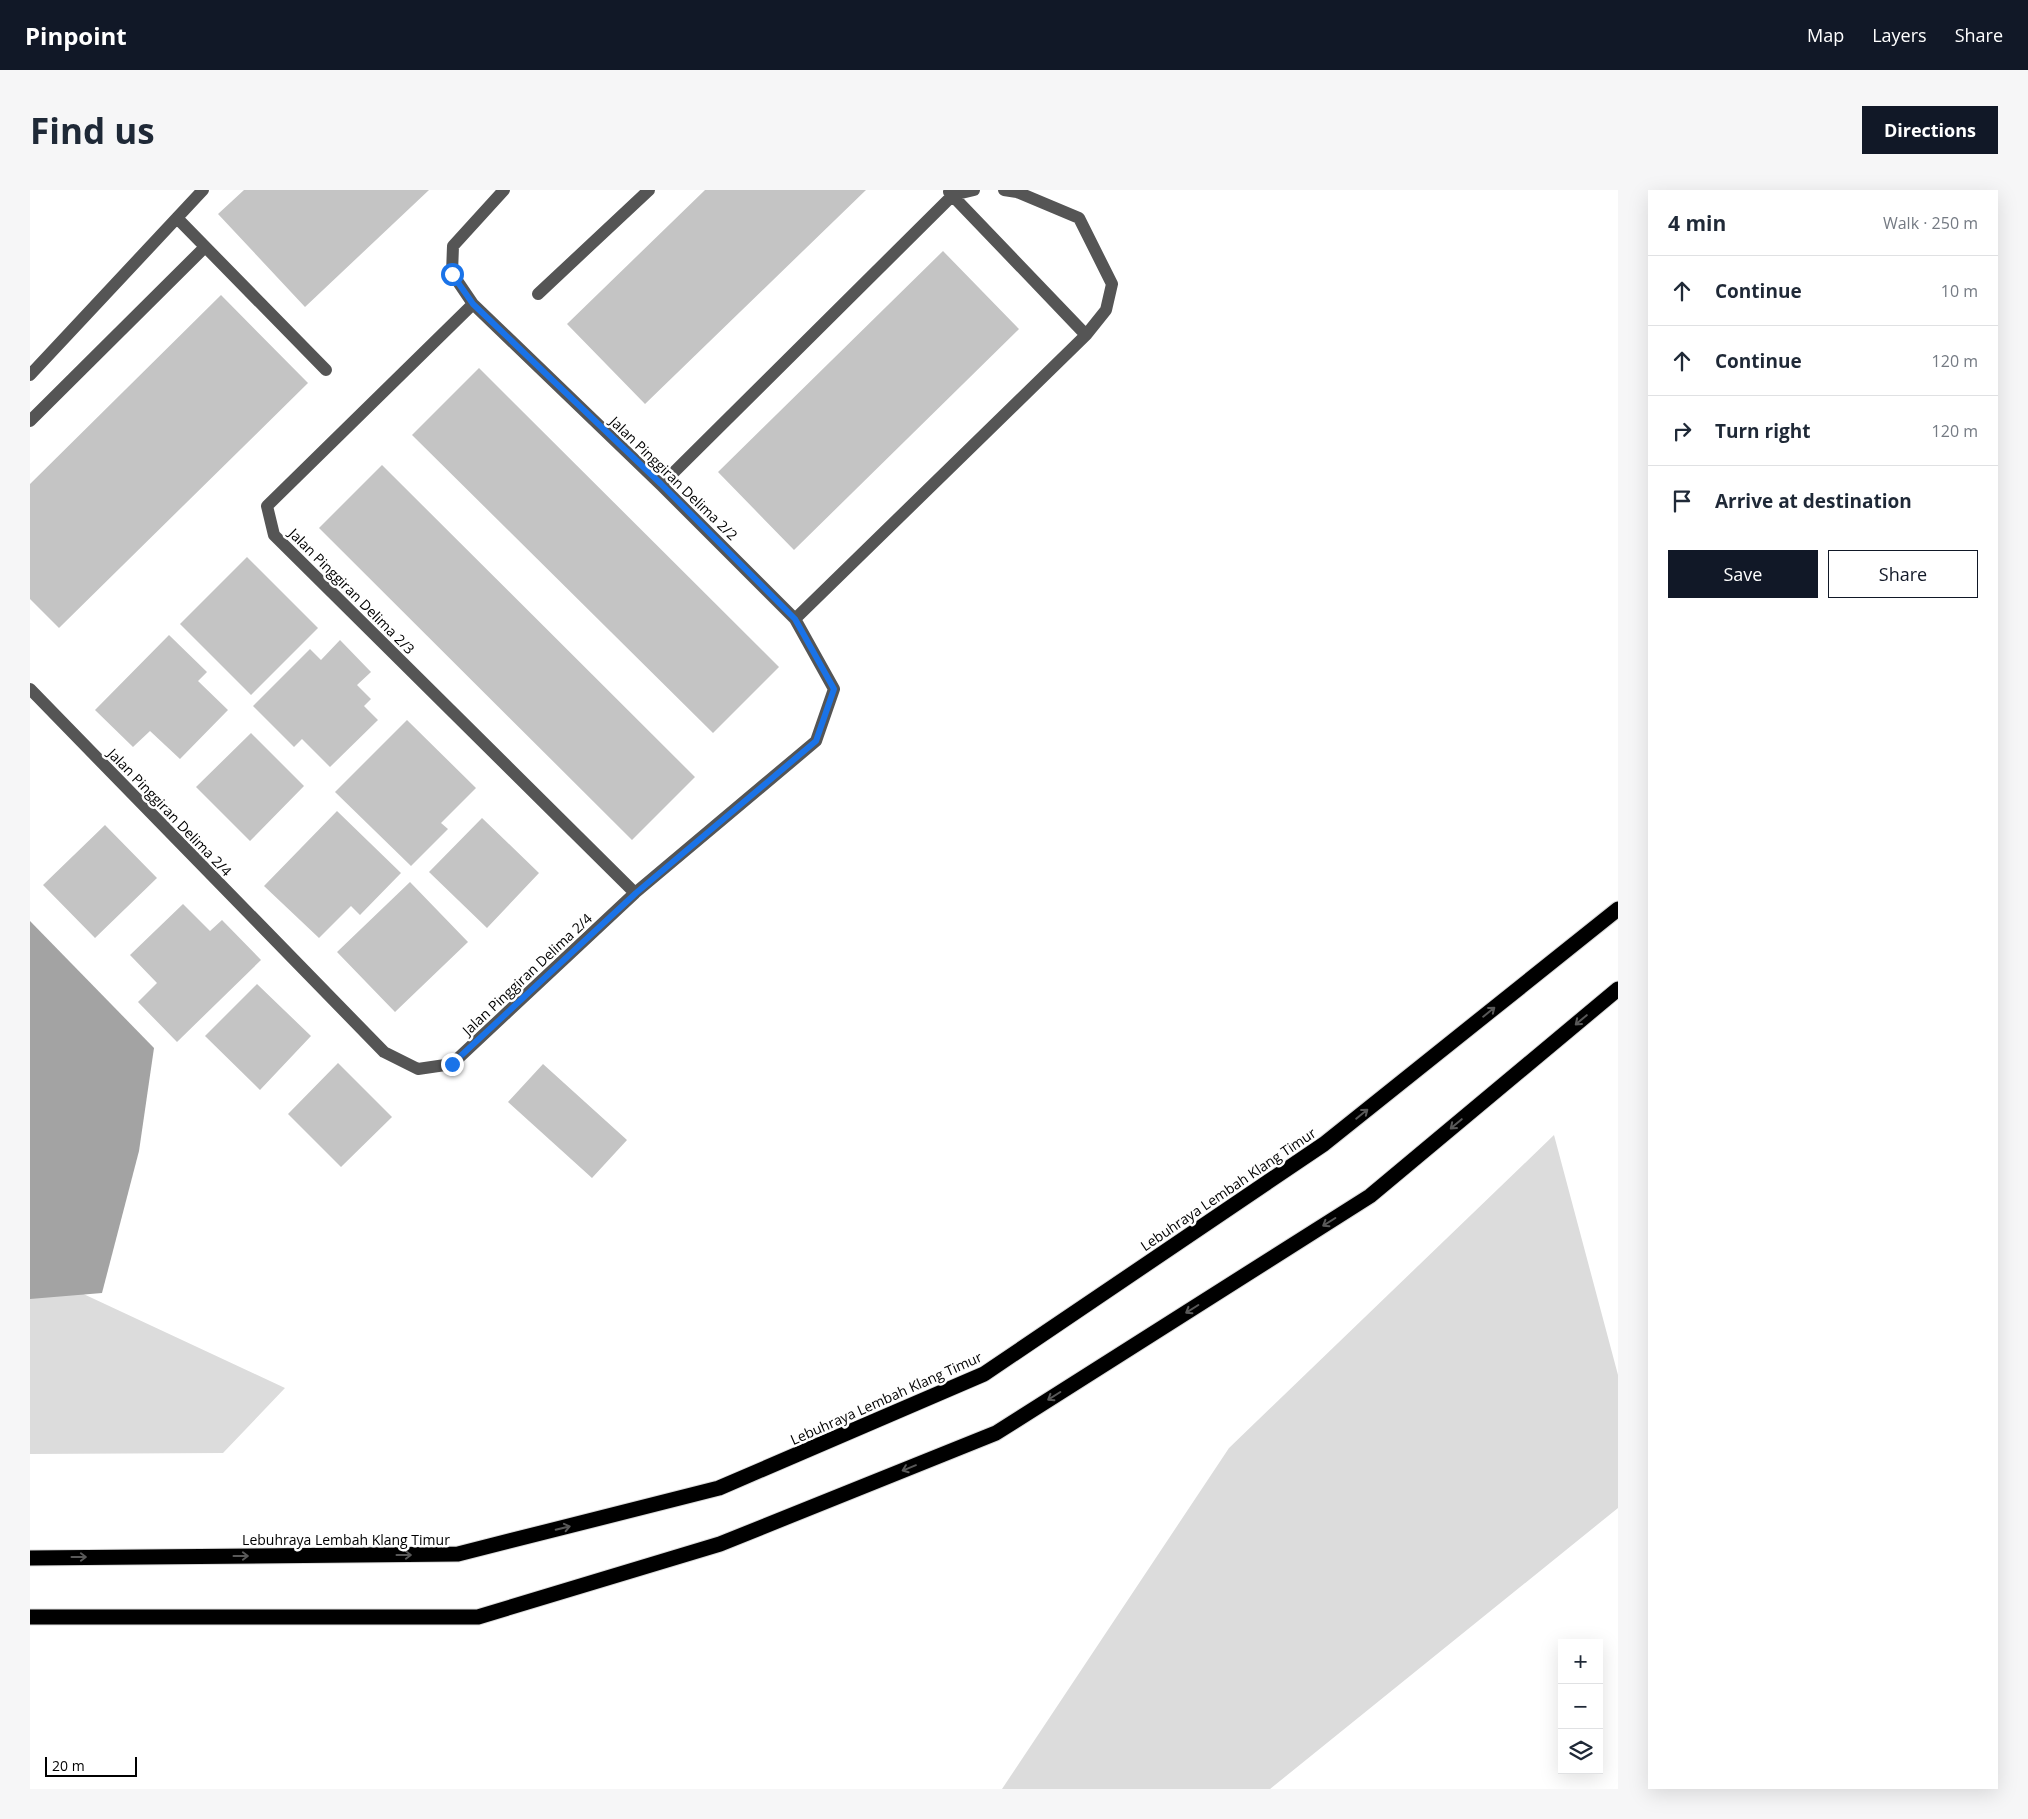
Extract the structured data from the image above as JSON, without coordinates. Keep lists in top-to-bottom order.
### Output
{
  "streets": {
    "highway": ["Lebuhraya Lembah Klang Timur"],
    "street": ["Jalan Pinggiran Delima 2/2", "Jalan Pinggiran Delima 2/3", "Jalan Pinggiran Delima 2/4"]
  },
  "crossings": [
    ["Jalan Pinggiran Delima 2/2", "Jalan Pinggiran Delima 2/3"],
    ["Jalan Pinggiran Delima 2/2", "Jalan Pinggiran Delima 2/4"],
    ["Jalan Pinggiran Delima 2/3", "Jalan Pinggiran Delima 2/4"]
  ],
  "scale_bar": "20 m",
  "page": {
    "header": "Pinpoint",
    "nav": ["Map", "Layers", "Share"],
    "buttons": [
      "Directions",
      ["Save", "Share"]
    ],
    "title": "Find us",
    "heading": ["4 min", "Walk · 250 m"],
    "list": [
      ["Continue", "10 m"],
      ["Continue", "120 m"],
      ["Turn right", "120 m"],
      "Arrive at destination"
    ],
    "map_buttons": ["+", "−"],
    "scale": "20 m"
  }
}
